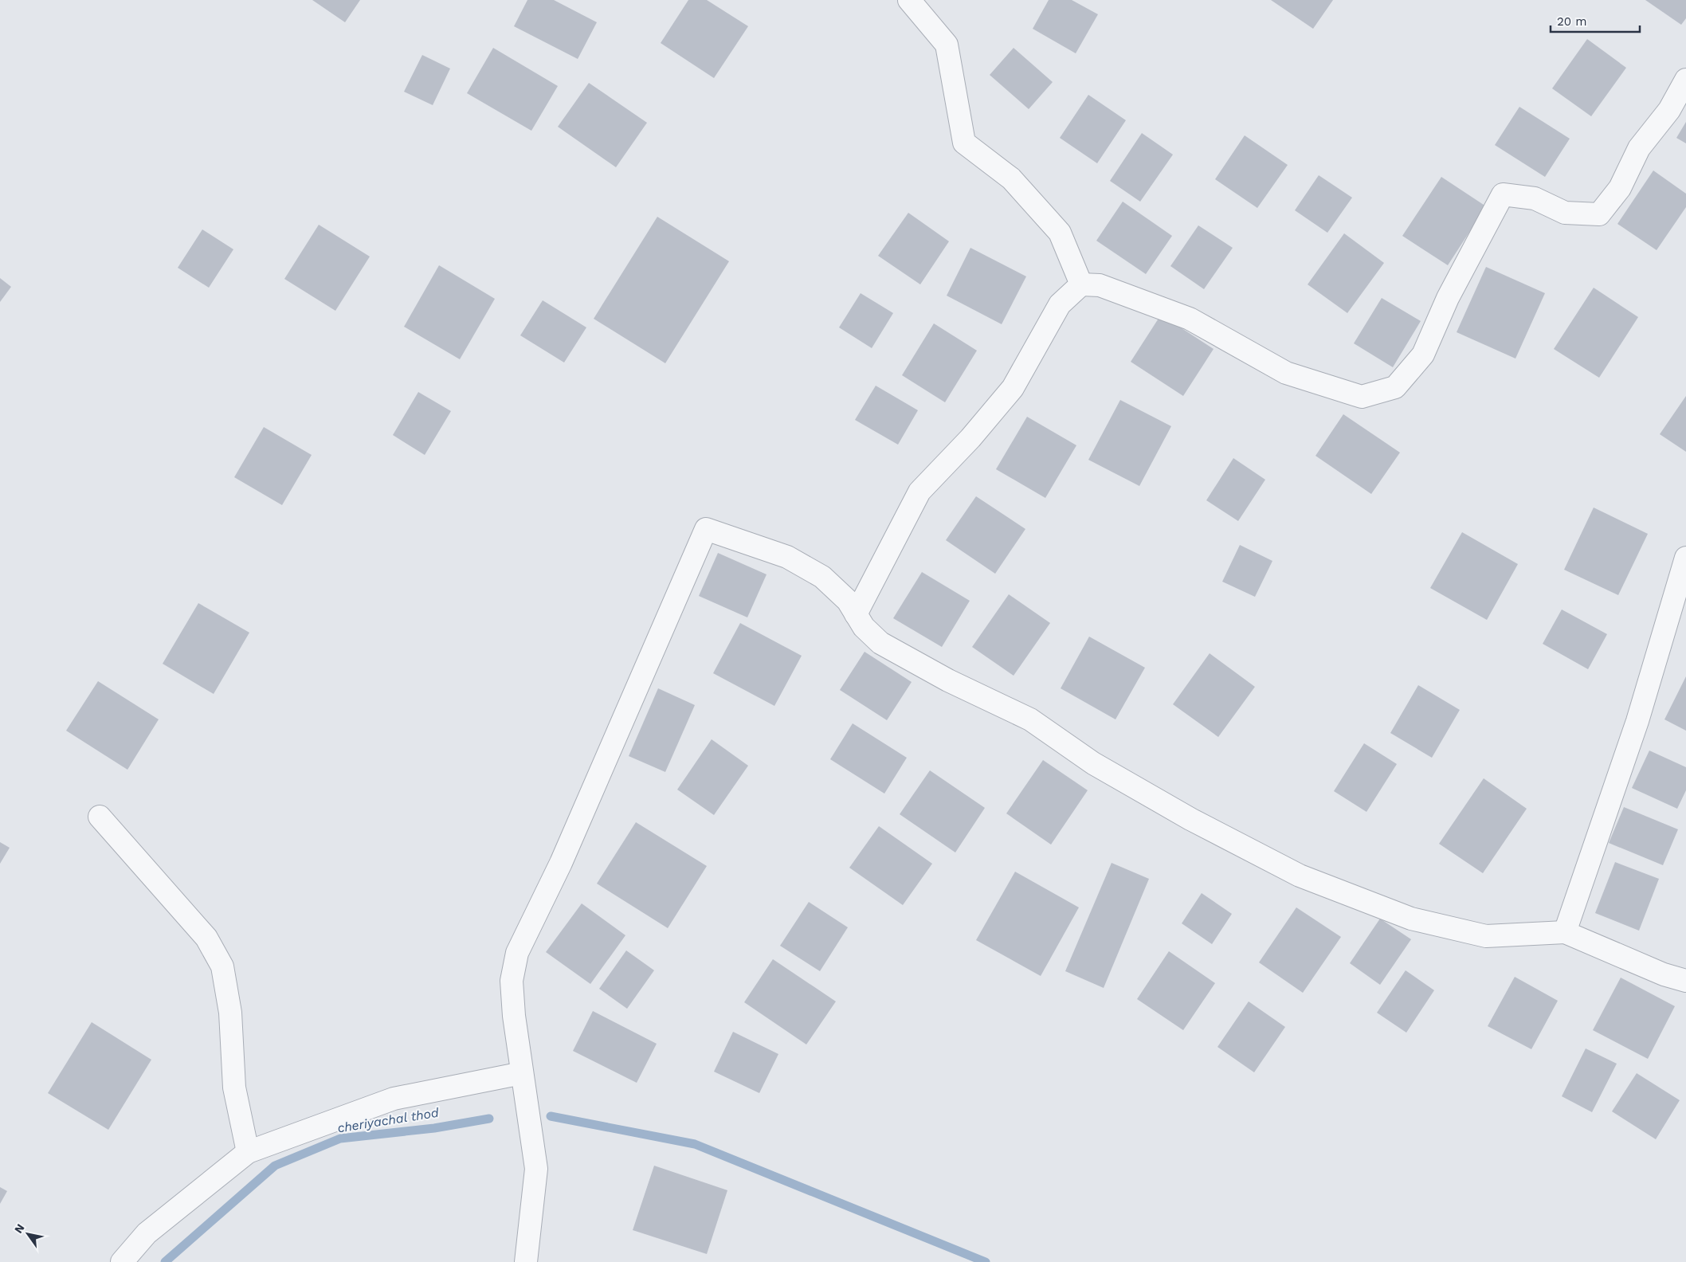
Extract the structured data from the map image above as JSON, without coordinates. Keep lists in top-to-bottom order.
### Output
{
  "water": ["cheriyachal thod"],
  "scale_bar": "20 m",
  "north": "top left"
}
